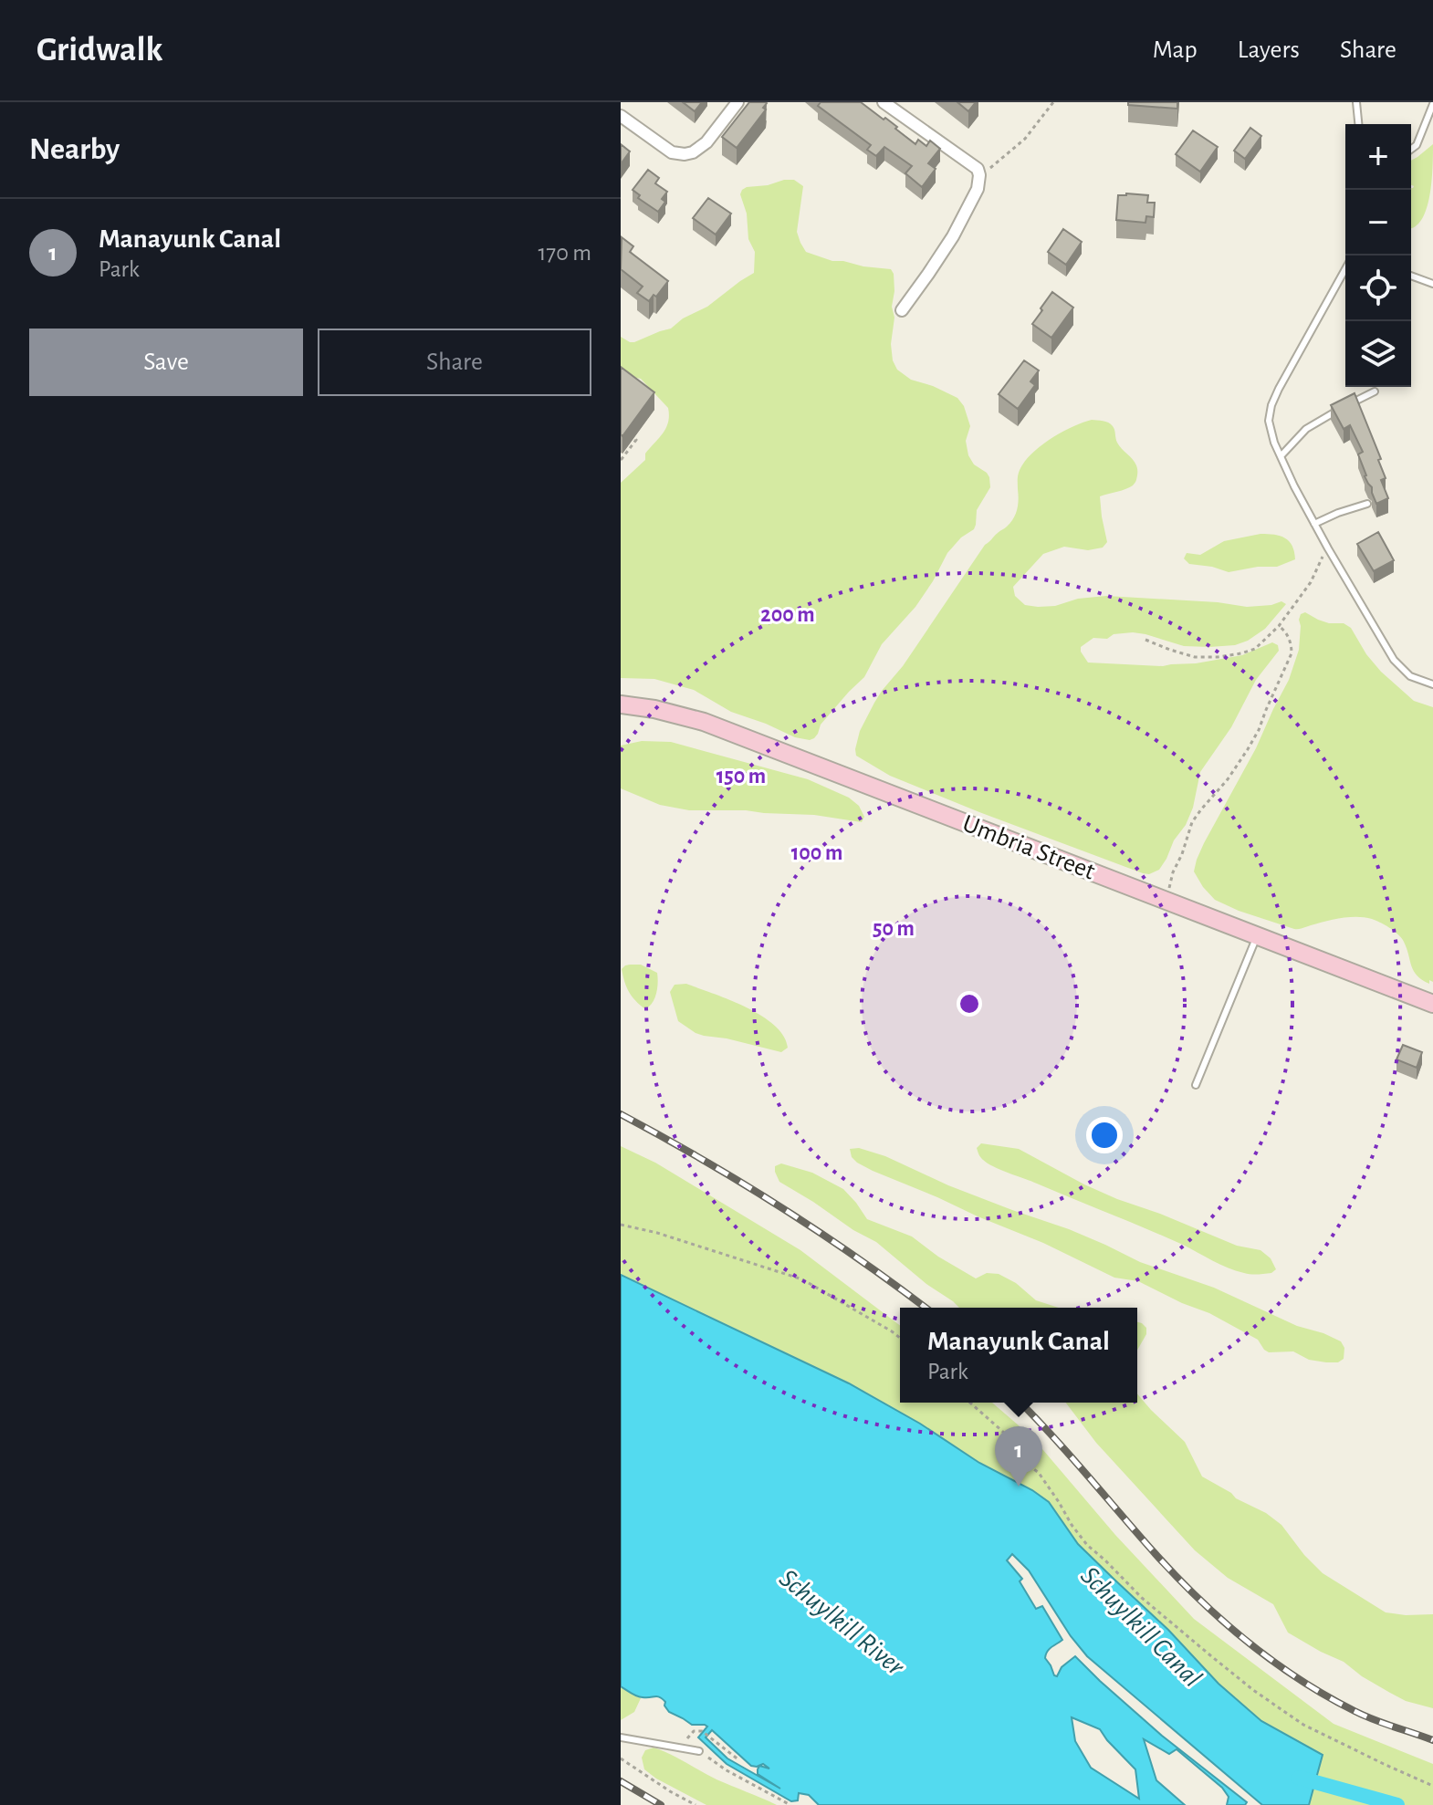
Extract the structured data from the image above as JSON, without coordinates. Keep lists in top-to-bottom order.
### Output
{
  "streets": {
    "main road": ["Umbria Street"]
  },
  "water": ["Schuylkill River", "Schuylkill Canal"],
  "page": {
    "header": "Gridwalk",
    "nav": ["Map", "Layers", "Share"],
    "heading": "Nearby",
    "map_buttons": ["+", "−"],
    "list": [
      {
        "mark": "1",
        "name": "Manayunk Canal",
        "note": "Park",
        "value": "170 m"
      }
    ],
    "buttons": ["Save", "Share"],
    "popup": ["Manayunk Canal", "Park"],
    "pins": "1"
  },
  "rings": [
    "200 m",
    "150 m",
    "100 m",
    "50 m"
  ]
}
